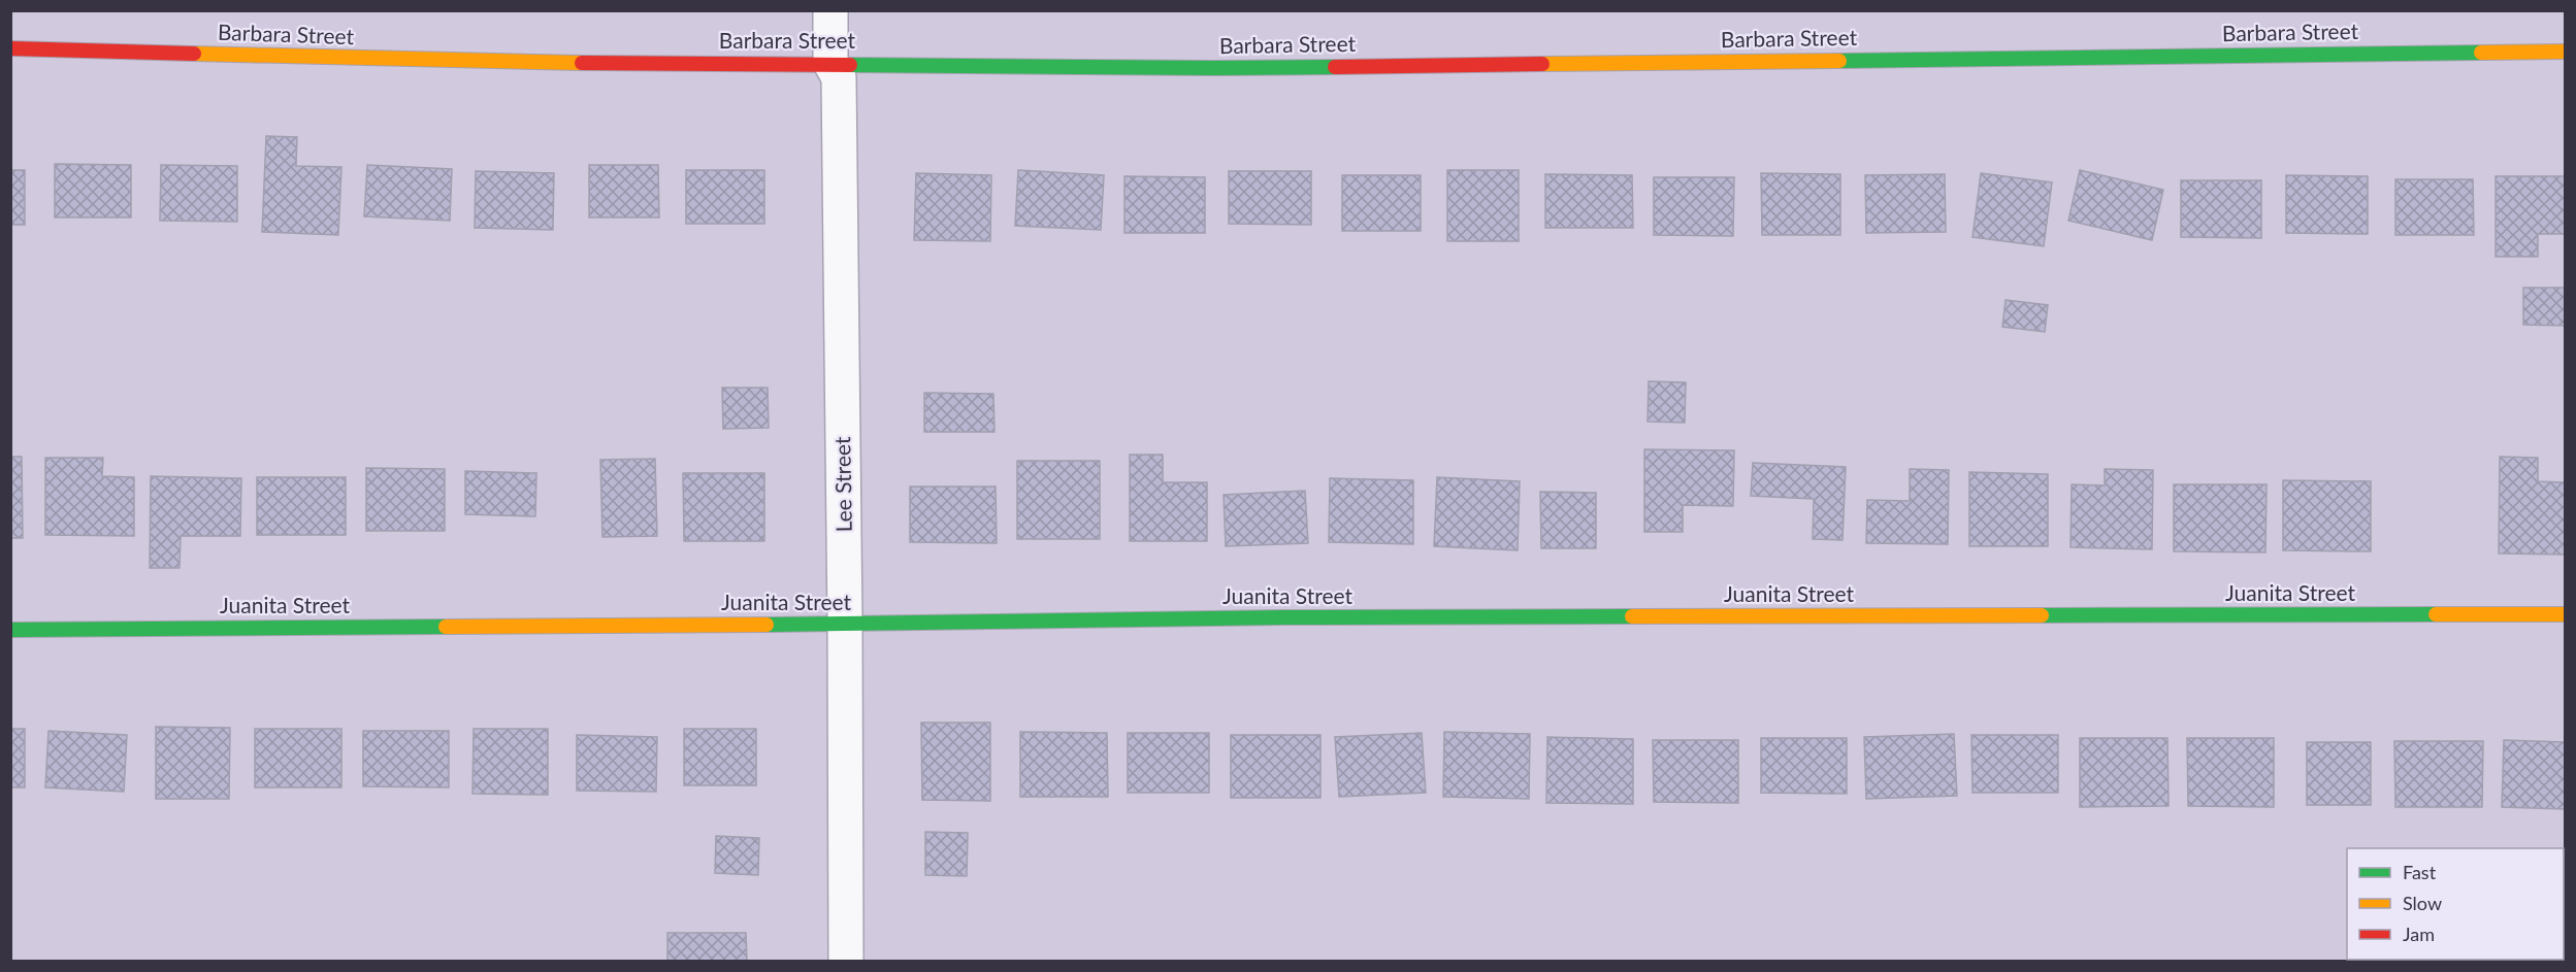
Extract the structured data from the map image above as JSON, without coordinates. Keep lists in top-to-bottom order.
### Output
{
  "streets": {
    "street": ["Barbara Street", "Lee Street", "Juanita Street"]
  },
  "crossings": [
    ["Barbara Street", "Lee Street"],
    ["Lee Street", "Juanita Street"]
  ],
  "legend": ["Fast", "Slow", "Jam"]
}
